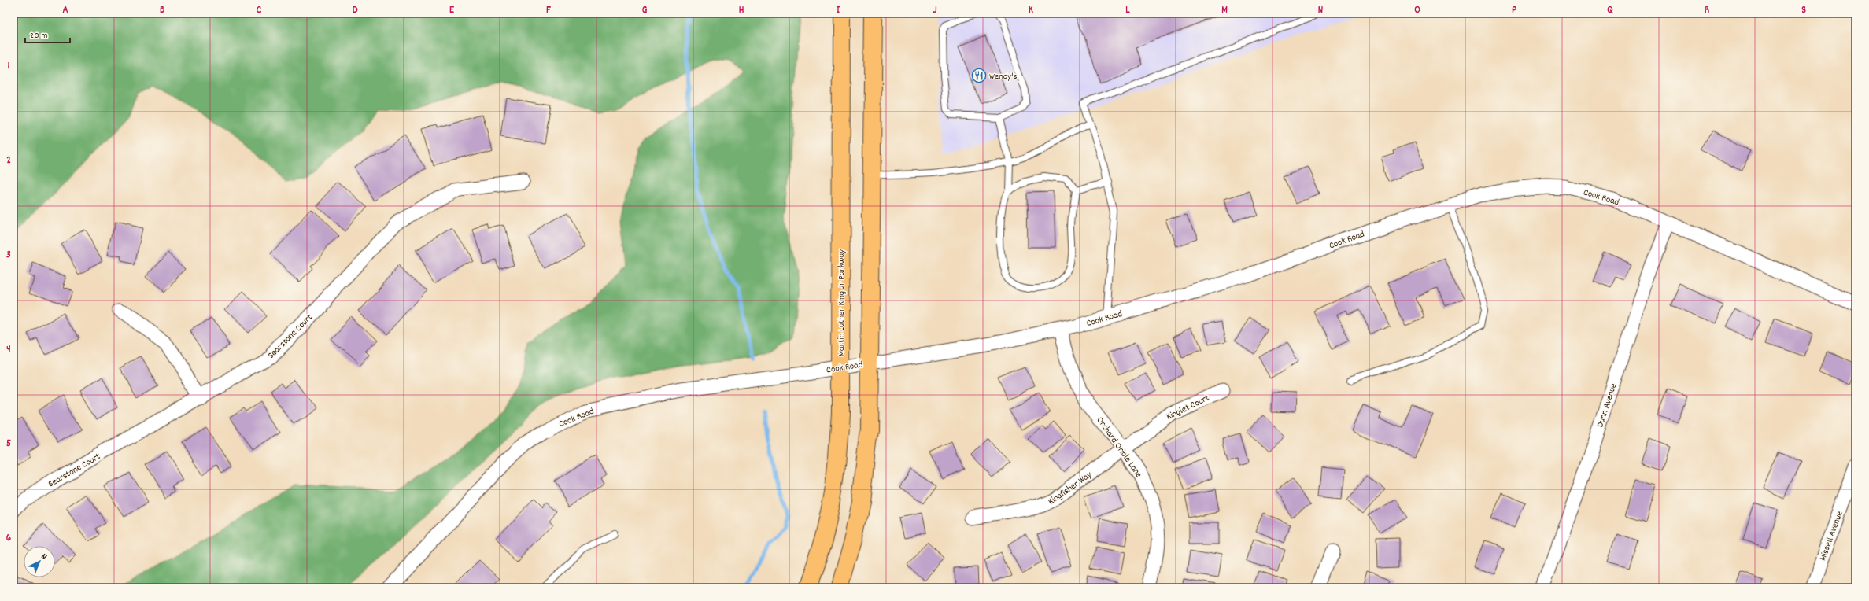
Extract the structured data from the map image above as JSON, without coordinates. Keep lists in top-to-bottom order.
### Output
{
  "streets": {
    "main road": ["Martin Luther King Jr Parkway"],
    "street": [
      "Cook Road",
      "Searstone Court",
      "Dunn Avenue",
      "Kinglet Court",
      "Orchard Oriole Lane",
      "Kingfisher Way",
      "Missell Avenue"
    ]
  },
  "crossings": [
    ["Cook Road", "Martin Luther King Jr Parkway"],
    ["Cook Road", "Dunn Avenue"],
    ["Cook Road", "Orchard Oriole Lane"],
    ["Kinglet Court", "Orchard Oriole Lane"],
    ["Kinglet Court", "Kingfisher Way"],
    ["Orchard Oriole Lane", "Kingfisher Way"]
  ],
  "places": {
    "restaurant": ["Wendy's"]
  },
  "scale_bar": "20 m",
  "north": "top right",
  "grid": {
    "columns": [
      "A",
      "B",
      "C",
      "D",
      "E",
      "F",
      "G",
      "H",
      "I",
      "J",
      "K",
      "L",
      "M",
      "N",
      "O",
      "P",
      "Q",
      "R",
      "S"
    ],
    "rows": [
      "1",
      "2",
      "3",
      "4",
      "5",
      "6"
    ]
  }
}
